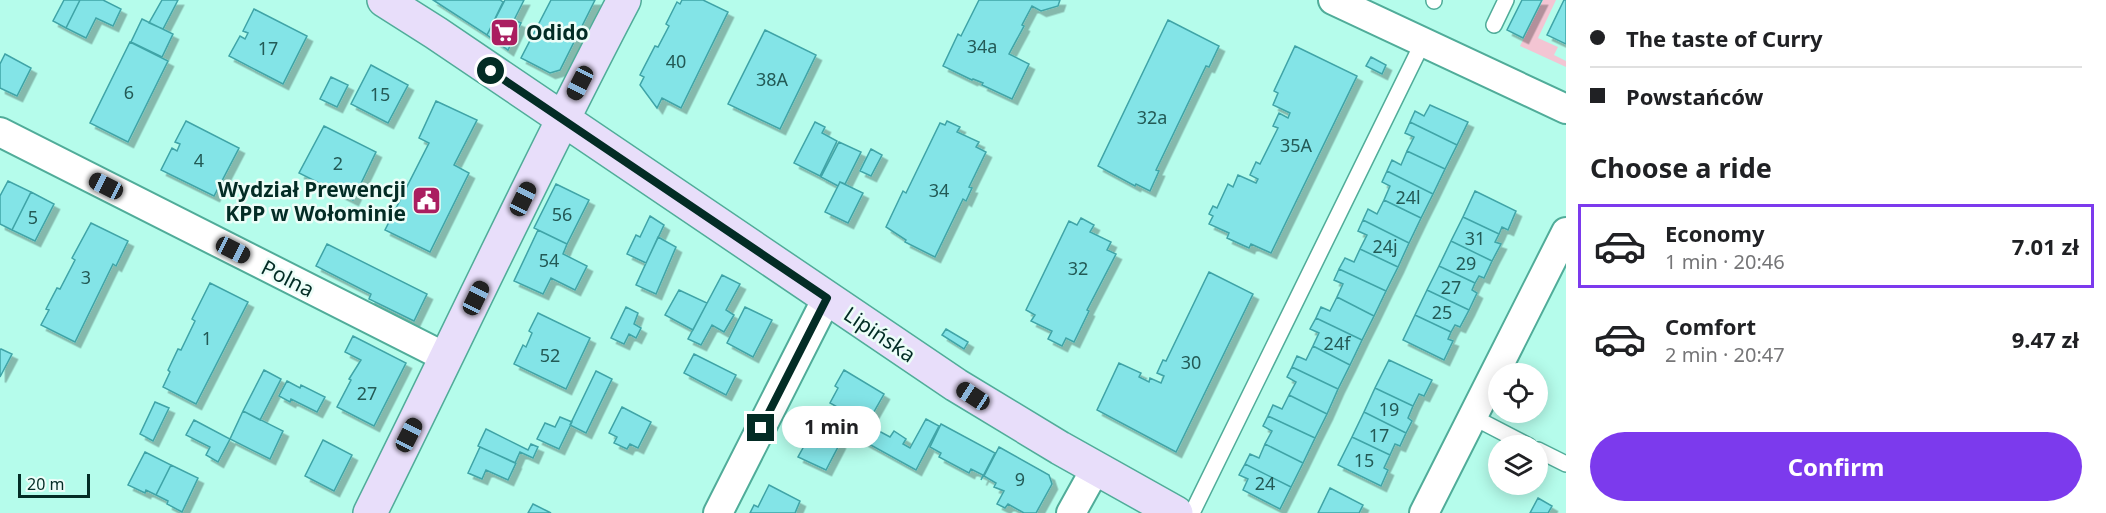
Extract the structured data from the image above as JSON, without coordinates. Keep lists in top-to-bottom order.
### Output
{
  "streets": {
    "street": ["Polna", "Lipińska"]
  },
  "places": {
    "supermarket": ["Odido"],
    "public building": ["Wydział Prewencji KPP w Wołominie"]
  },
  "house_numbers": [
    "34a",
    "17",
    "40",
    "38A",
    "6",
    "15",
    "32a",
    "35A",
    "4",
    "2",
    "34",
    "24l",
    "56",
    "5",
    "31",
    "24j",
    "54",
    "29",
    "32",
    "3",
    "27",
    "25",
    "1",
    "24f",
    "52",
    "30",
    "27",
    "19",
    "17",
    "15",
    "9",
    "24"
  ],
  "scale_bar": "20 m",
  "page": {
    "banner": ["The taste of Curry", "Powstańców"],
    "heading": "Choose a ride",
    "list": [
      {
        "name": "Economy",
        "note": "1 min · 20:46",
        "value": "7.01 zł"
      },
      {
        "name": "Comfort",
        "note": "2 min · 20:47",
        "value": "9.47 zł"
      }
    ],
    "bubble": "1 min",
    "buttons": "Confirm",
    "scale": "20 m"
  }
}
